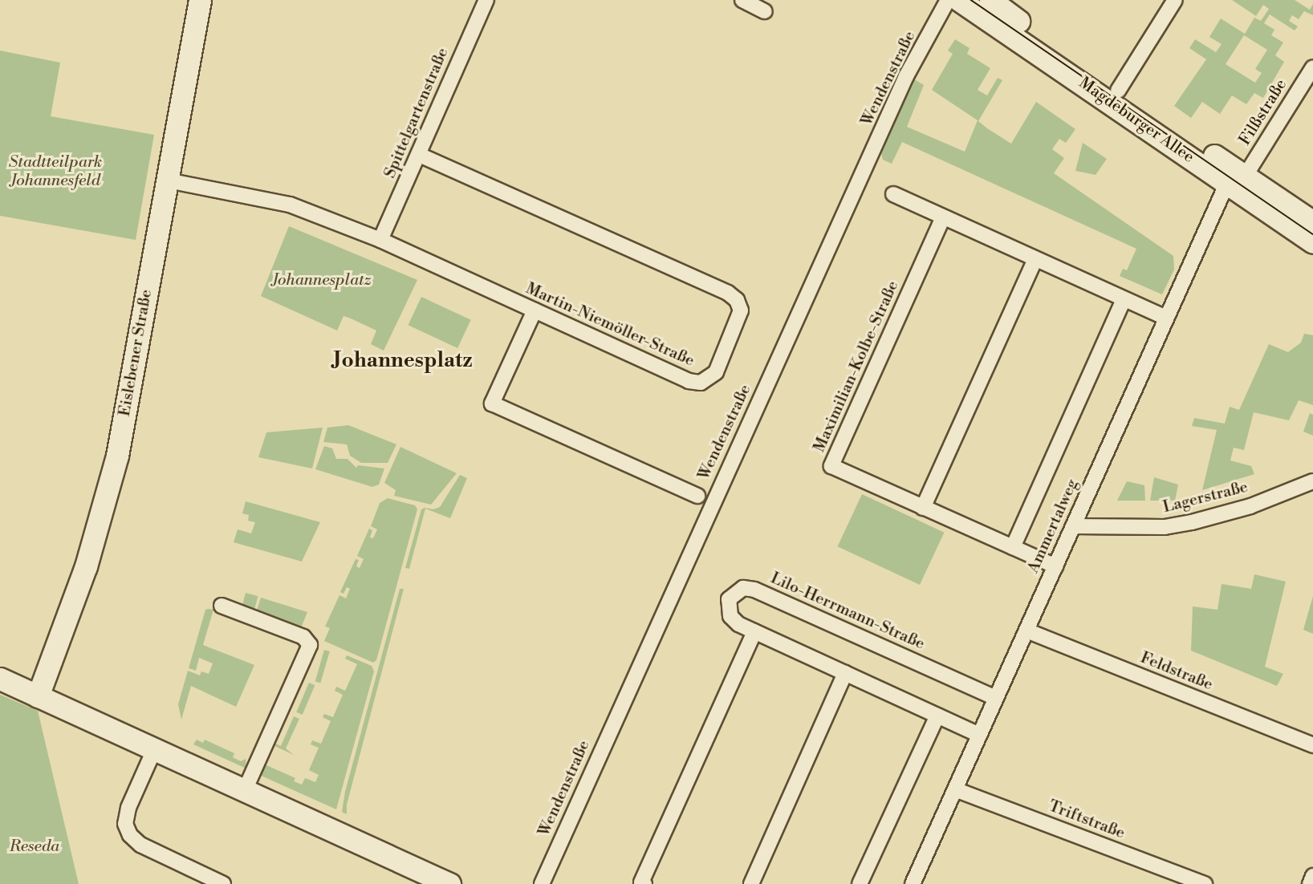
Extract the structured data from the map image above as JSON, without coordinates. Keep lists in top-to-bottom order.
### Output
{
  "streets": {
    "street": [
      "Wendenstraße",
      "Filßstraße",
      "Spittelgartenstraße",
      "Magdeburger Allee",
      "Martin-Niemöller-Straße",
      "Eislebener Straße",
      "Maximilian-Kolbe-Straße",
      "Lagerstraße",
      "Ammertalweg",
      "Lilo-Herrmann-Straße",
      "Feldstraße",
      "Triftstraße"
    ]
  },
  "crossings": [
    ["Wendenstraße", "Martin-Niemöller-Straße"],
    ["Filßstraße", "Magdeburger Allee"],
    ["Filßstraße", "Ammertalweg"],
    ["Spittelgartenstraße", "Martin-Niemöller-Straße"],
    ["Magdeburger Allee", "Ammertalweg"],
    ["Martin-Niemöller-Straße", "Eislebener Straße"],
    ["Maximilian-Kolbe-Straße", "Ammertalweg"],
    ["Lagerstraße", "Ammertalweg"],
    ["Ammertalweg", "Lilo-Herrmann-Straße"],
    ["Ammertalweg", "Feldstraße"],
    ["Ammertalweg", "Triftstraße"]
  ],
  "districts": ["Johannesplatz"],
  "parks": ["Stadtteilpark Johannesfeld", "Johannesplatz", "Reseda"]
}
